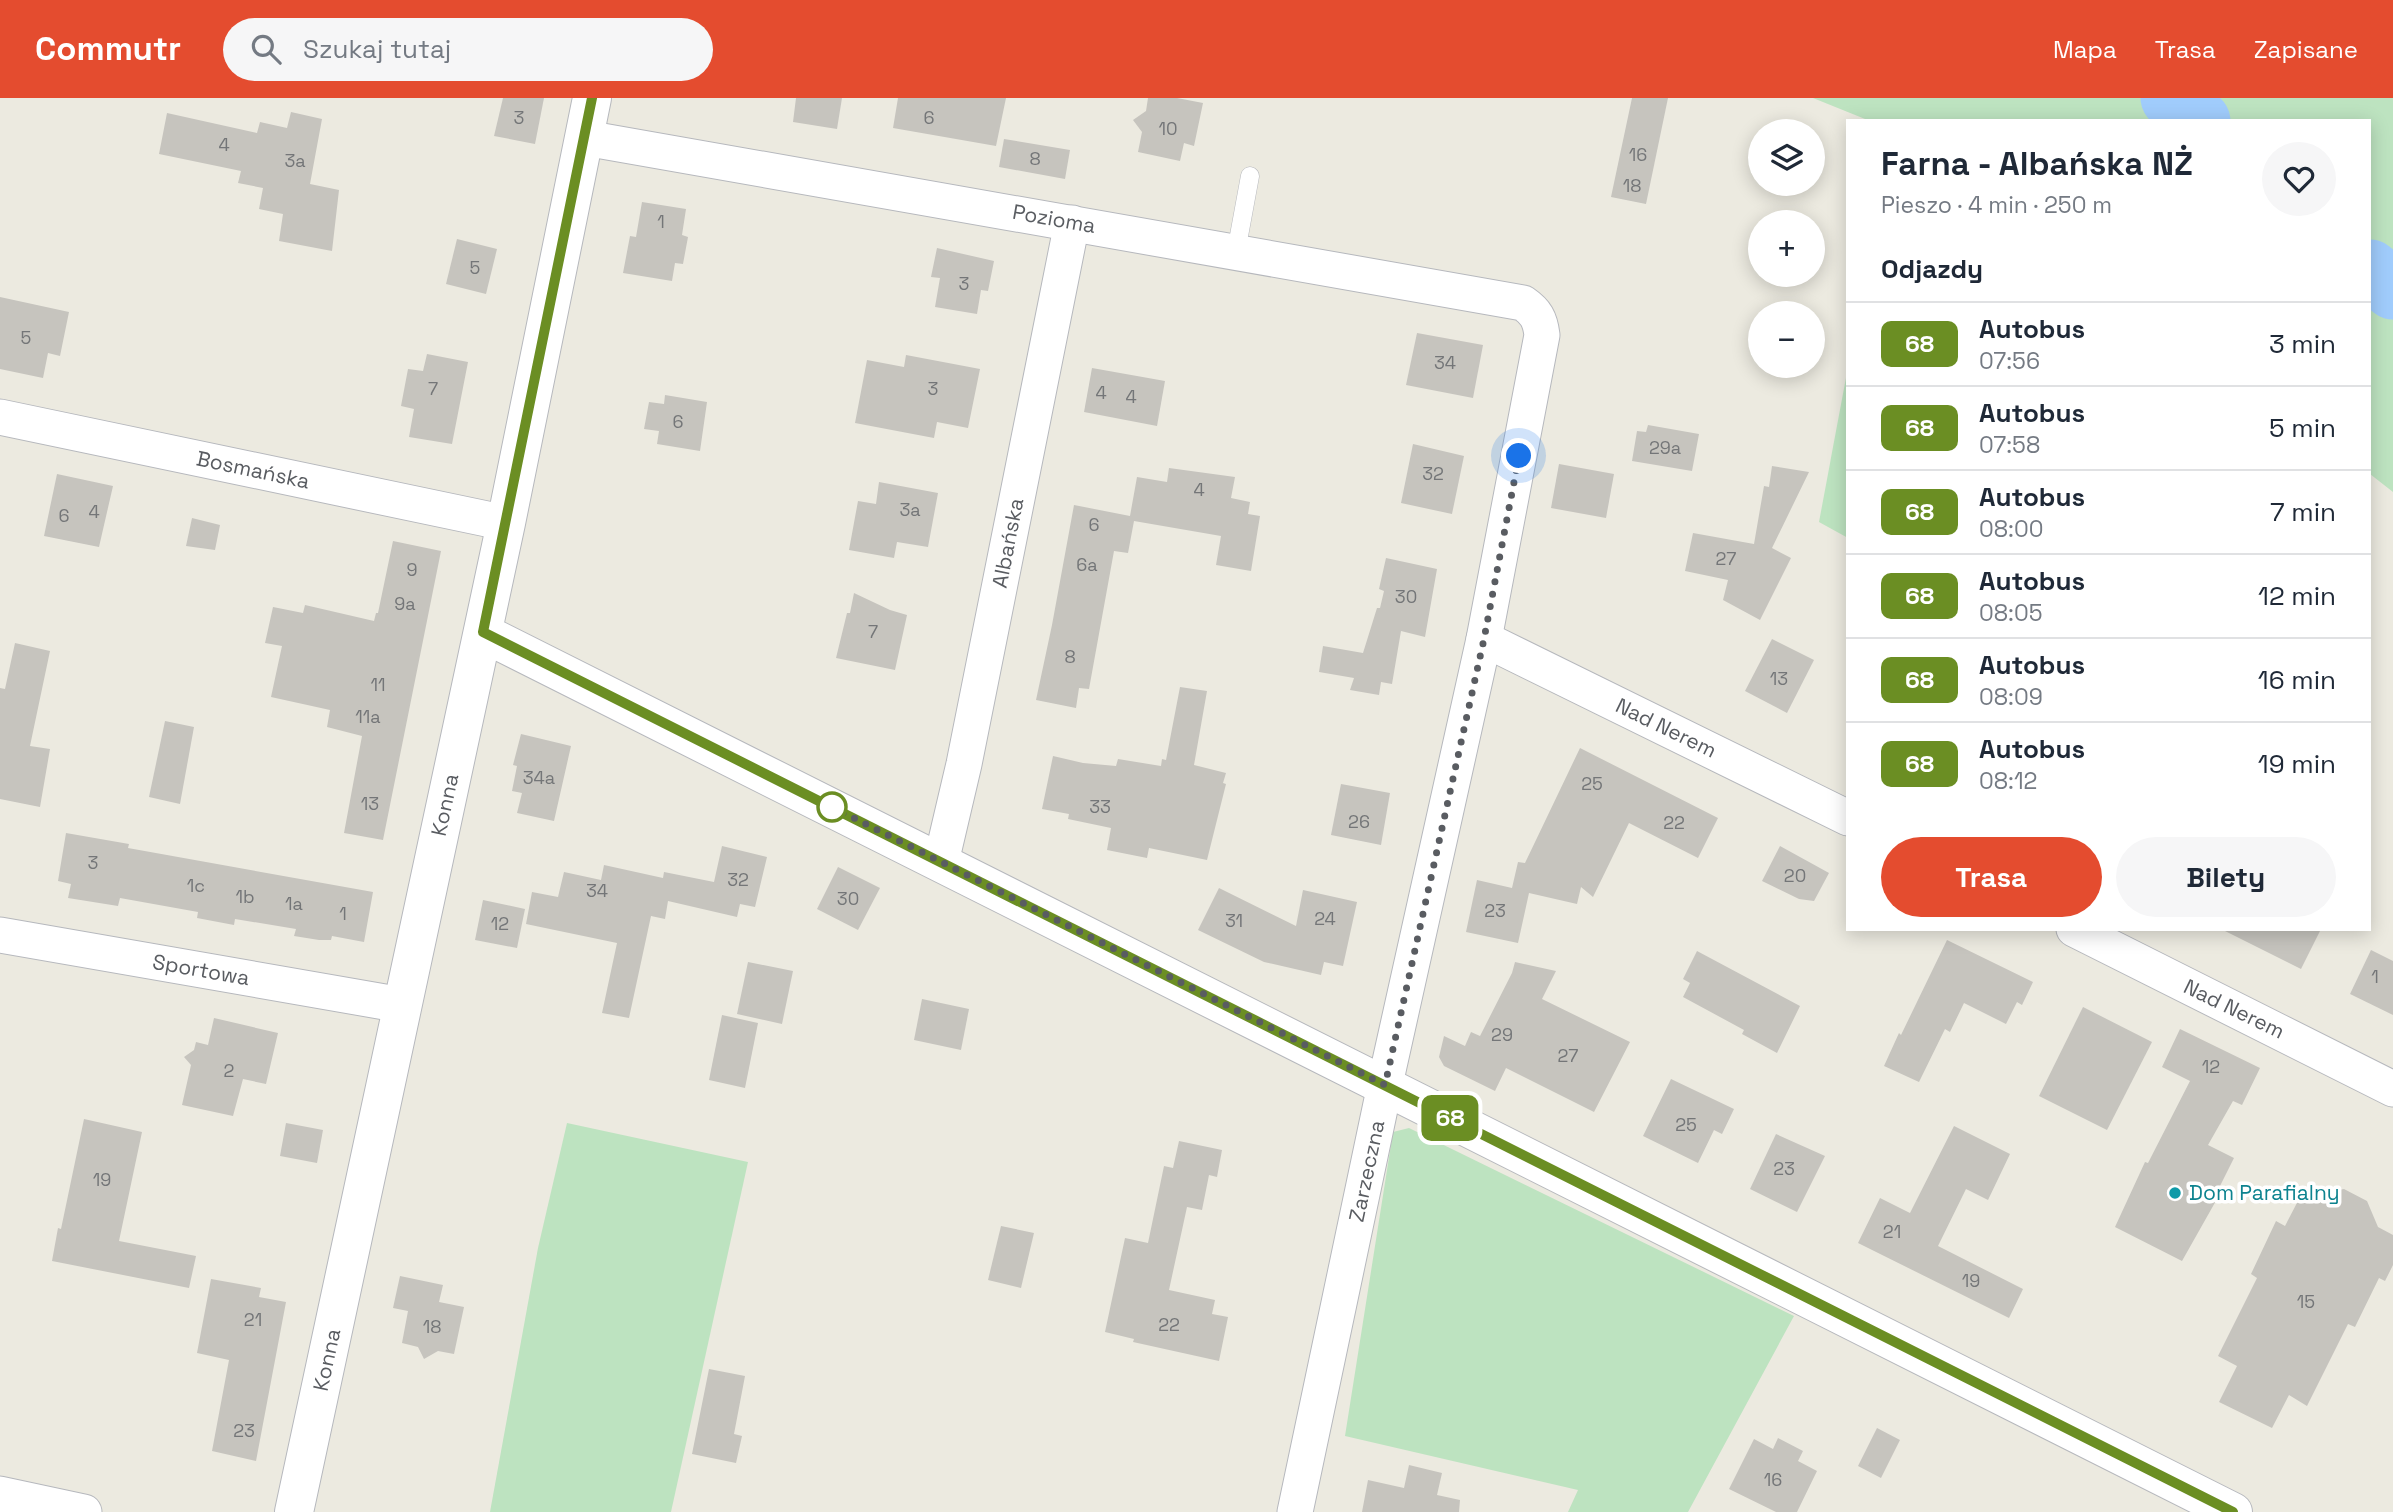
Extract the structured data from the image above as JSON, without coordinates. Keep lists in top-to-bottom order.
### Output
{
  "streets": {
    "street": [
      "Pozioma",
      "Bosmańska",
      "Albańska",
      "Nad Nerem",
      "Konna",
      "Sportowa",
      "Zarzeczna"
    ]
  },
  "crossings": [
    ["Pozioma", "Albańska"],
    ["Pozioma", "Konna"],
    ["Pozioma", "Zarzeczna"],
    ["Bosmańska", "Konna"],
    ["Nad Nerem", "Zarzeczna"],
    ["Konna", "Sportowa"]
  ],
  "places": ["Dom Parafialny"],
  "lines": ["bus line 68"],
  "house_numbers": [
    "3",
    "6",
    "10",
    "4",
    "16",
    "8",
    "3a",
    "18",
    "1",
    "5",
    "3",
    "5",
    "34",
    "7",
    "3",
    "4",
    "4",
    "6",
    "29a",
    "32",
    "4",
    "3a",
    "4",
    "6",
    "6",
    "27",
    "6a",
    "9",
    "30",
    "9a",
    "7",
    "8",
    "13",
    "11",
    "11a",
    "34a",
    "25",
    "13",
    "33",
    "26",
    "22",
    "3",
    "20",
    "32",
    "1c",
    "34",
    "1b",
    "30",
    "1a",
    "23",
    "1",
    "24",
    "31",
    "12",
    "1",
    "29",
    "27",
    "12",
    "2",
    "25",
    "23",
    "19",
    "21",
    "19",
    "15",
    "21",
    "22",
    "18",
    "23",
    "16"
  ],
  "page": {
    "header": "Commutr",
    "search": "Szukaj tutaj",
    "nav": ["Mapa", "Trasa", "Zapisane"],
    "on_map": "68",
    "map_buttons": ["+", "−"],
    "heading": [
      ["Farna - Albańska NŻ", "Pieszo · 4 min · 250 m"],
      "Odjazdy"
    ],
    "list": [
      {
        "mark": "68",
        "name": "Autobus",
        "note": "07:56",
        "value": "3 min"
      },
      {
        "mark": "68",
        "name": "Autobus",
        "note": "07:58",
        "value": "5 min"
      },
      {
        "mark": "68",
        "name": "Autobus",
        "note": "08:00",
        "value": "7 min"
      },
      {
        "mark": "68",
        "name": "Autobus",
        "note": "08:05",
        "value": "12 min"
      },
      {
        "mark": "68",
        "name": "Autobus",
        "note": "08:09",
        "value": "16 min"
      },
      {
        "mark": "68",
        "name": "Autobus",
        "note": "08:12",
        "value": "19 min"
      }
    ],
    "buttons": ["Trasa", "Bilety"]
  }
}
